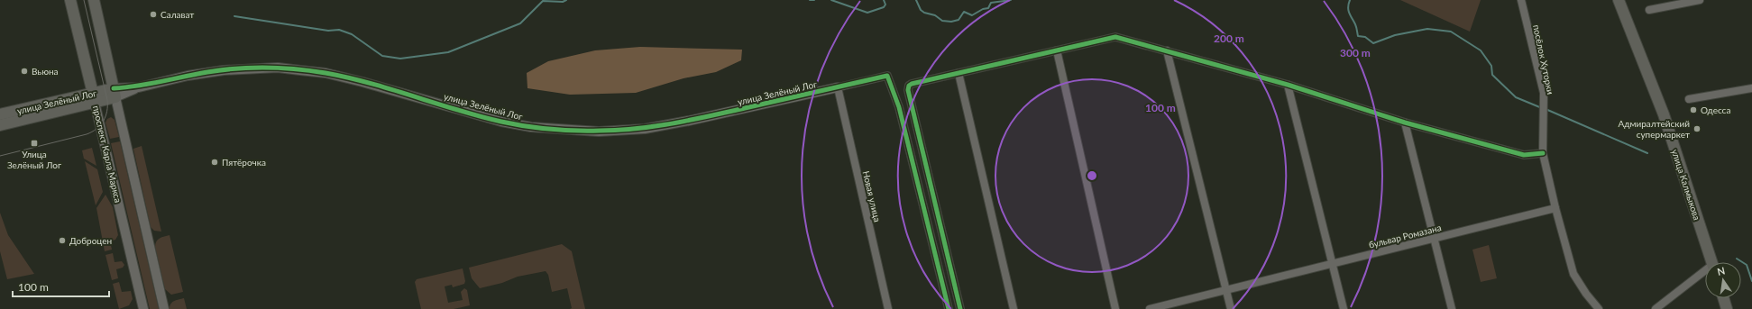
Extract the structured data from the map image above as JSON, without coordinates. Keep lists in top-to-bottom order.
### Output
{
  "streets": {
    "main road": ["улица Зелёный Лог", "проспект Карла Маркса", "улица Калмыкова"],
    "street": ["посёлок Хуторки", "Новая улица", "бульвар Ромазана"]
  },
  "crossings": [
    ["посёлок Хуторки", "бульвар Ромазана"],
    ["улица Зелёный Лог", "проспект Карла Маркса"],
    ["улица Зелёный Лог", "Новая улица"]
  ],
  "places": {
    "other": [
      "Салават",
      "Вьюна",
      "Одесса",
      "Адмиралтейский супермаркет",
      "Пятёрочка",
      "Доброцен"
    ],
    "transit": ["Улица Зелёный Лог"]
  },
  "scale_bar": "100 m",
  "north": "top",
  "rings": ["200 m", "300 m", "100 m"]
}
